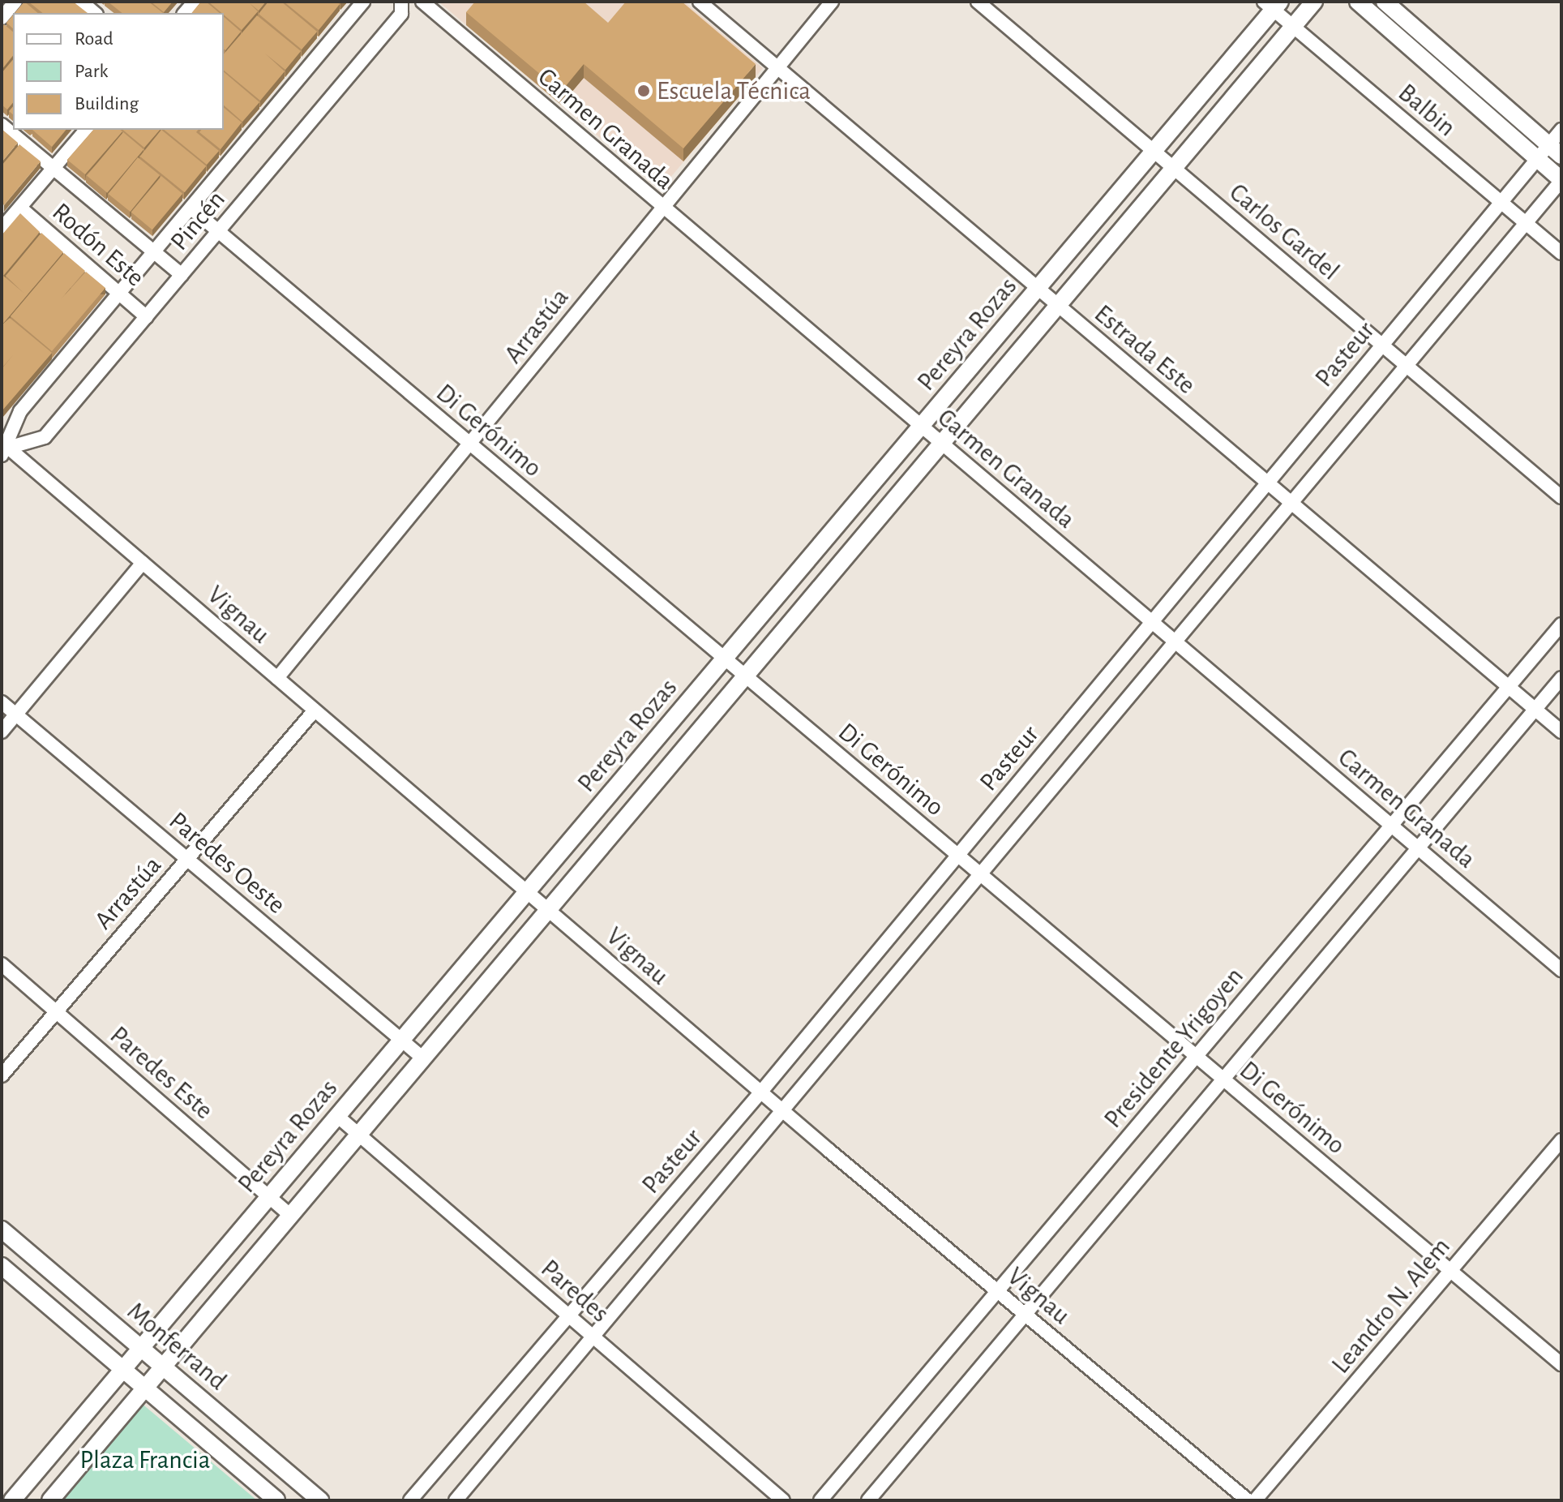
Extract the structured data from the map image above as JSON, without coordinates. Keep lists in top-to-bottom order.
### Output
{
  "streets": {
    "street": [
      "Balbin",
      "Carmen Granada",
      "Pincén",
      "Carlos Gardel",
      "Rodón Este",
      "Arrastúa",
      "Pereyra Rozas",
      "Estrada Este",
      "Pasteur",
      "Di Gerónimo",
      "Vignau",
      "Paredes Oeste",
      "Presidente Yrigoyen",
      "Paredes Este",
      "Paredes",
      "Leandro N. Alem",
      "Monferrand"
    ]
  },
  "crossings": [
    ["Balbin", "Pereyra Rozas"],
    ["Balbin", "Pasteur"],
    ["Carmen Granada", "Arrastúa"],
    ["Carmen Granada", "Pereyra Rozas"],
    ["Carmen Granada", "Pasteur"],
    ["Carmen Granada", "Presidente Yrigoyen"],
    ["Pincén", "Rodón Este"],
    ["Pincén", "Di Gerónimo"],
    ["Pincén", "Vignau"],
    ["Carlos Gardel", "Pereyra Rozas"],
    ["Carlos Gardel", "Pasteur"],
    ["Arrastúa", "Estrada Este"],
    ["Arrastúa", "Di Gerónimo"],
    ["Arrastúa", "Vignau"],
    ["Arrastúa", "Paredes Oeste"],
    ["Arrastúa", "Paredes Este"],
    ["Pereyra Rozas", "Estrada Este"],
    ["Pereyra Rozas", "Di Gerónimo"],
    ["Pereyra Rozas", "Vignau"],
    ["Pereyra Rozas", "Paredes Oeste"],
    ["Pereyra Rozas", "Paredes Este"],
    ["Pereyra Rozas", "Paredes"],
    ["Pereyra Rozas", "Monferrand"],
    ["Estrada Este", "Pasteur"],
    ["Estrada Este", "Presidente Yrigoyen"],
    ["Pasteur", "Di Gerónimo"],
    ["Pasteur", "Vignau"],
    ["Pasteur", "Paredes"],
    ["Di Gerónimo", "Presidente Yrigoyen"],
    ["Di Gerónimo", "Leandro N. Alem"],
    ["Vignau", "Presidente Yrigoyen"]
  ],
  "parks": ["Plaza Francia"],
  "places": ["Escuela Técnica"],
  "legend": ["Road", "Park", "Building"]
}
